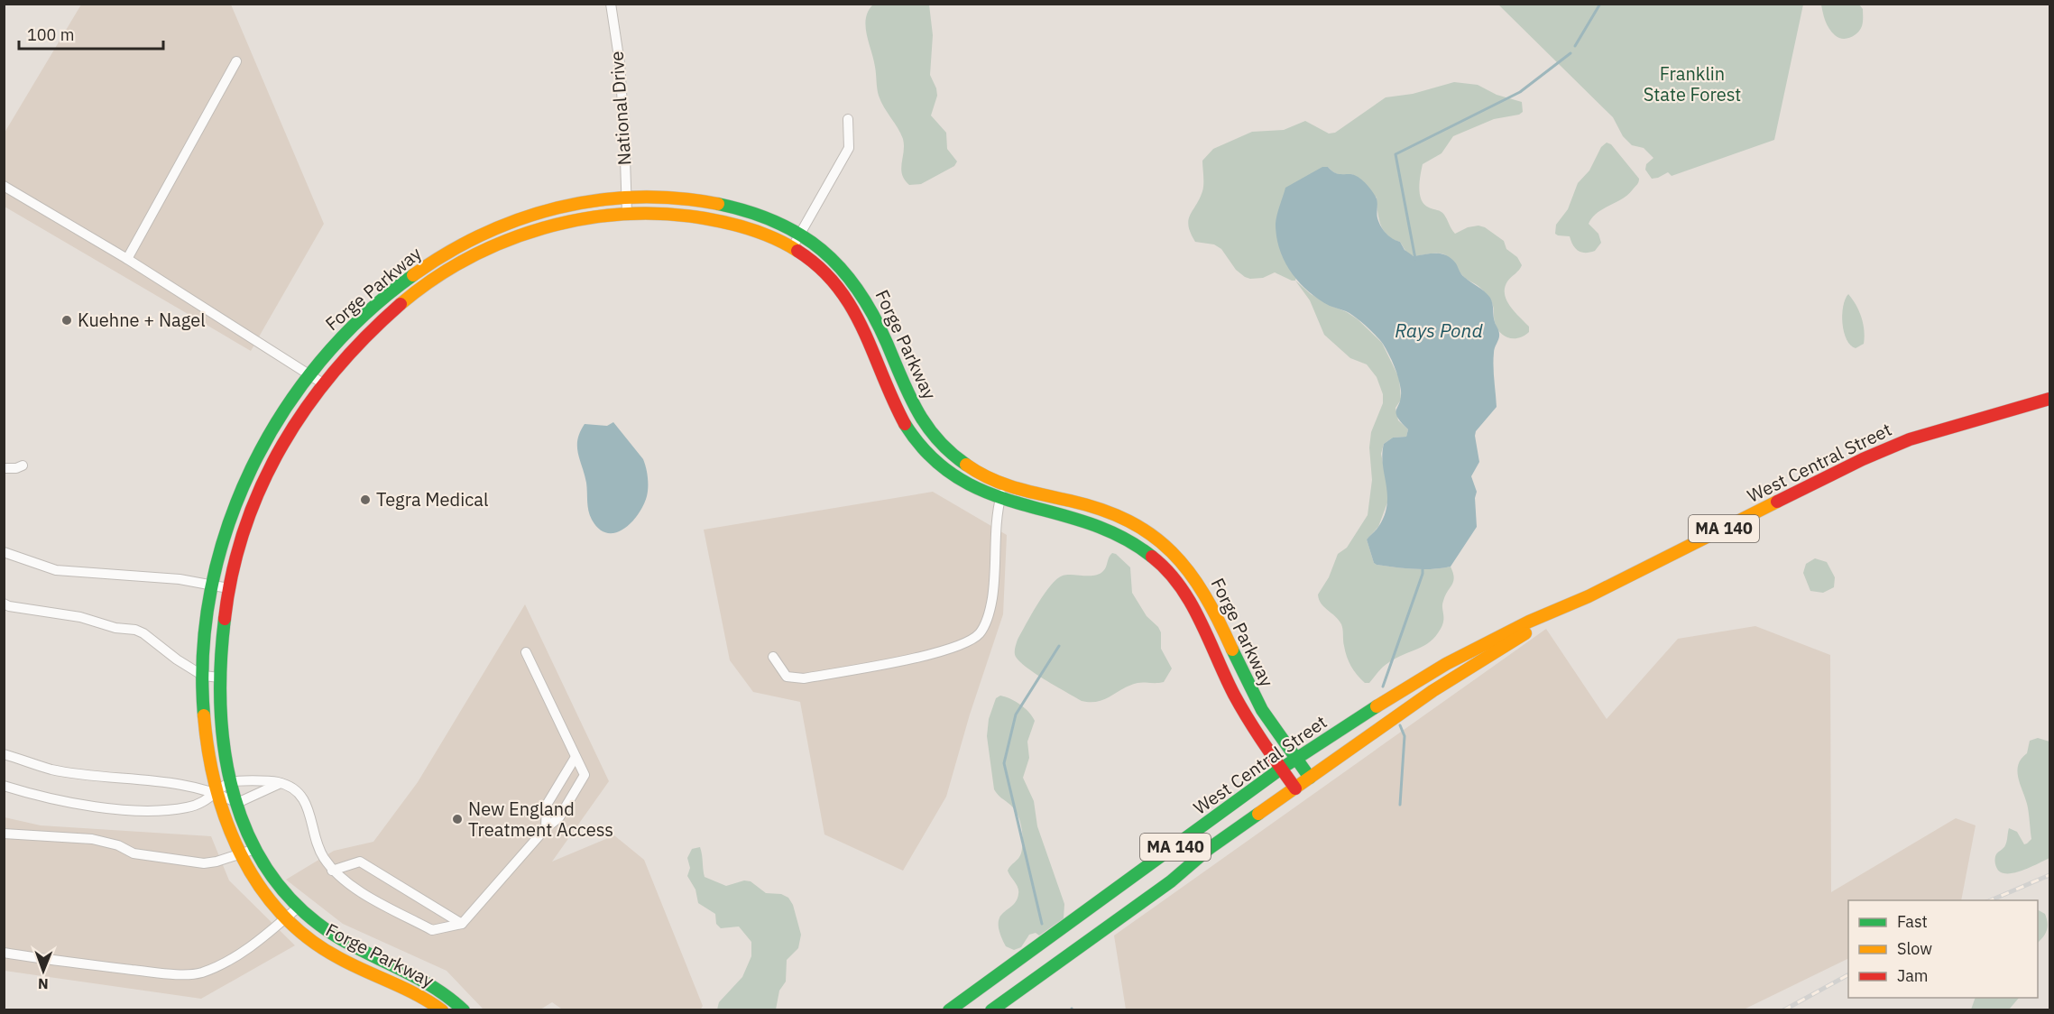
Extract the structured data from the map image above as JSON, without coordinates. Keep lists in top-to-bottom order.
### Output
{
  "streets": {
    "street": [
      "National Drive",
      "Forge Parkway",
      "West Central Street",
      "MA 140"
    ]
  },
  "crossings": [
    ["National Drive", "Forge Parkway"],
    ["Forge Parkway", "West Central Street"]
  ],
  "water": ["Rays Pond"],
  "parks": ["Franklin State Forest"],
  "places": ["Kuehne + Nagel", "Tegra Medical", "New England Treatment Access"],
  "legend": ["Fast", "Slow", "Jam"],
  "scale_bar": "100 m",
  "north": "bottom"
}
